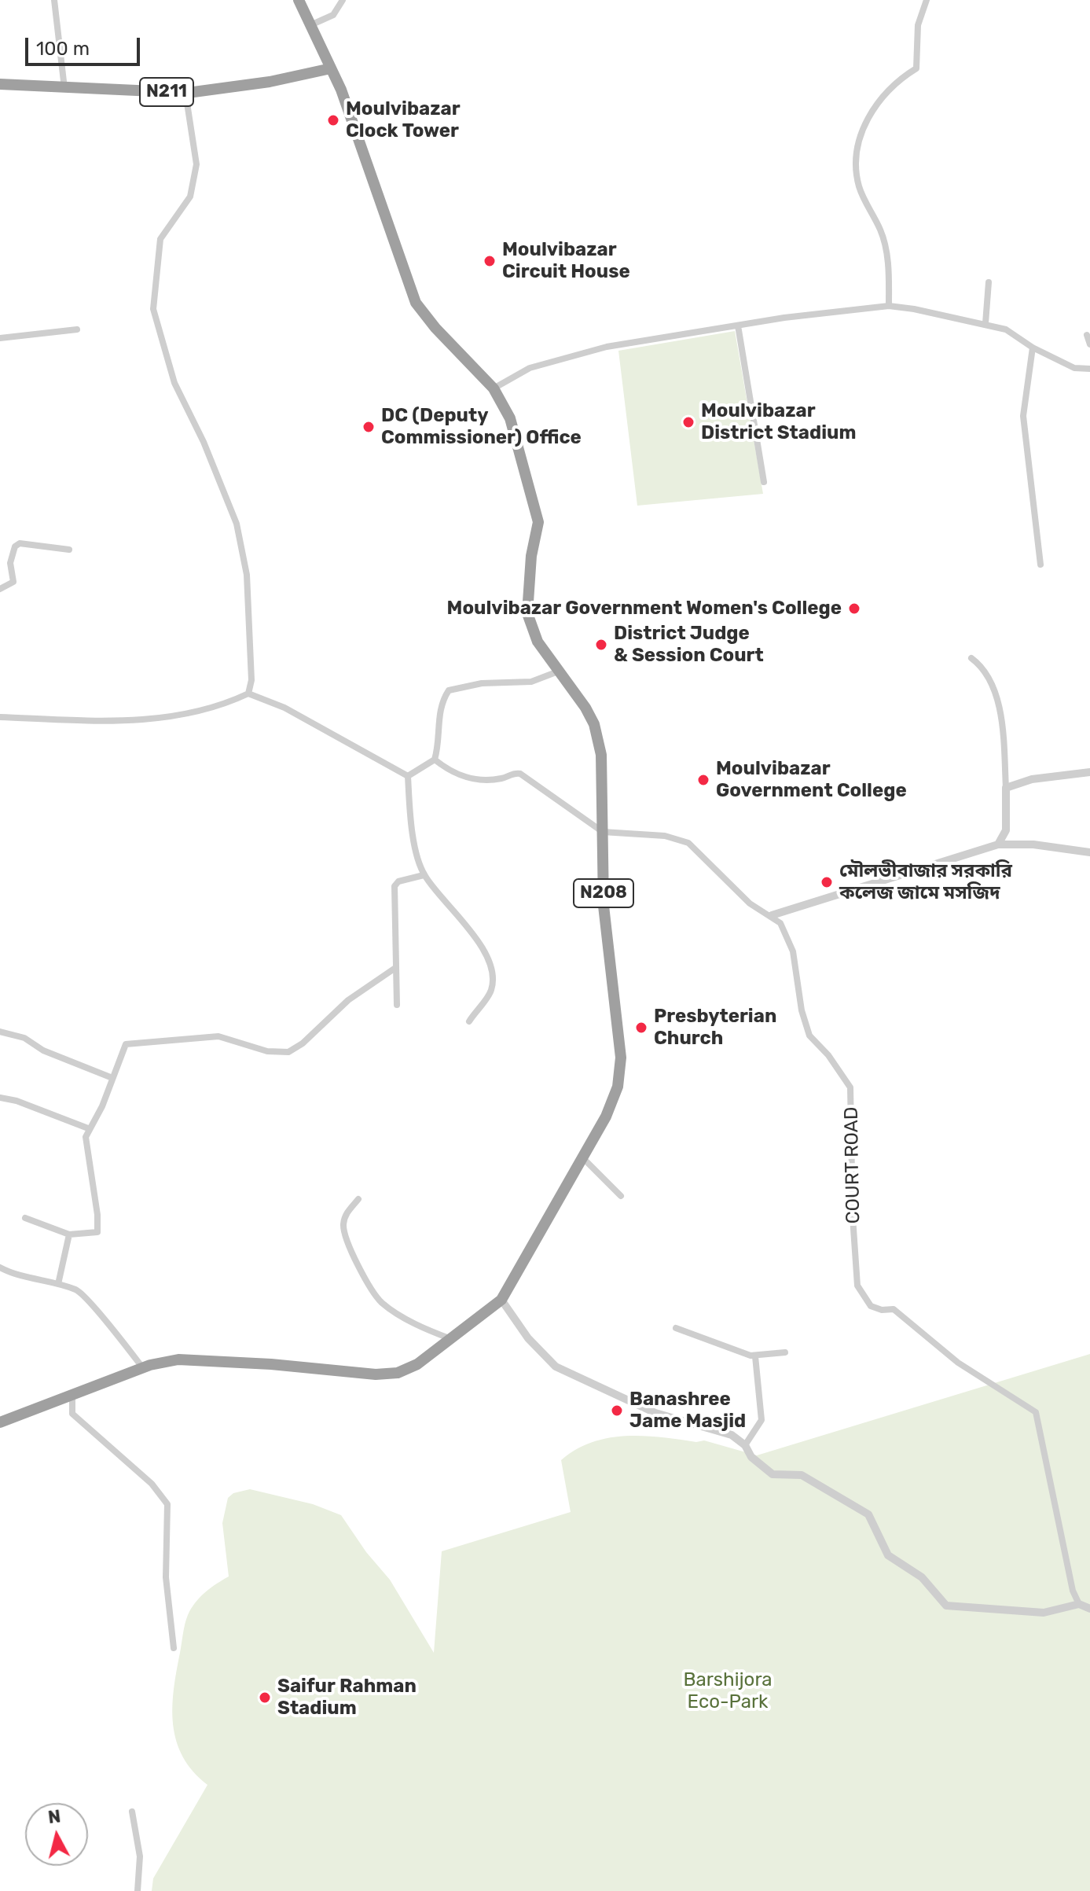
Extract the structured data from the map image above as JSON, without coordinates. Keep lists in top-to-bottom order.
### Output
{
  "streets": {
    "highway": ["N211", "N208"],
    "street": ["COURT ROAD"]
  },
  "crossings": [
    ["N211", "N208"],
    ["N208", "COURT ROAD"]
  ],
  "parks": ["Barshijora Eco-Park"],
  "places": [
    "Moulvibazar Clock Tower",
    "Moulvibazar Circuit House",
    "Moulvibazar District Stadium",
    "DC (Deputy Commissioner) Office",
    "Moulvibazar Government Women's College",
    "District Judge & Session Court",
    "Moulvibazar Government College",
    "মৌলভীবাজার সরকারি কলেজ জামে মসজিদ",
    "Presbyterian Church",
    "Banashree Jame Masjid",
    "Saifur Rahman Stadium"
  ],
  "scale_bar": "100 m",
  "north": "top"
}
